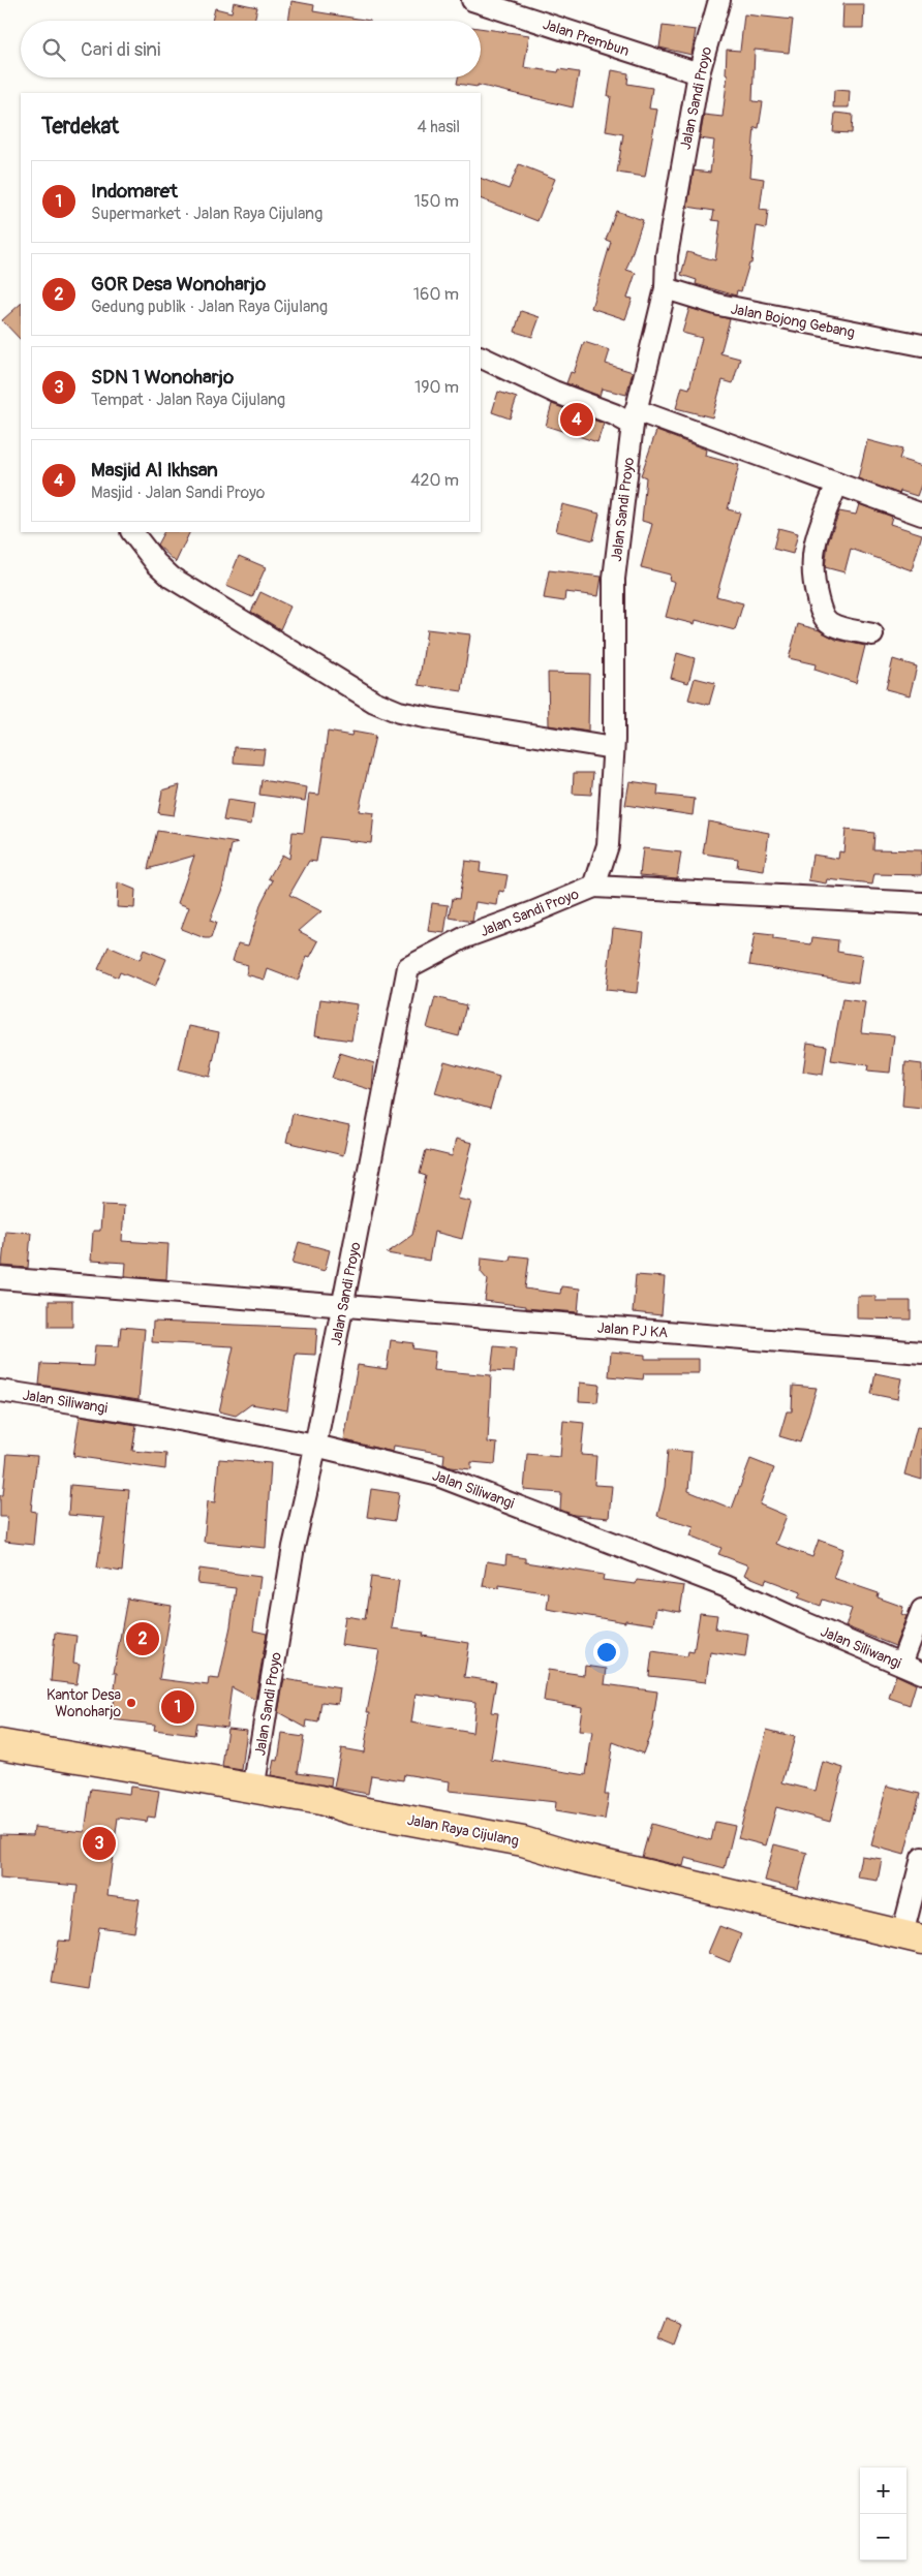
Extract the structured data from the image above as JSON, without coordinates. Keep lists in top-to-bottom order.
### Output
{
  "streets": {
    "highway": ["Jalan Raya Cijulang"],
    "street": [
      "Jalan Prembun",
      "Jalan Sandi Proyo",
      "Jalan Bojong Gebang",
      "Jalan PJ KA",
      "Jalan Siliwangi"
    ]
  },
  "crossings": [
    ["Jalan Prembun", "Jalan Sandi Proyo"],
    ["Jalan Sandi Proyo", "Jalan Bojong Gebang"],
    ["Jalan Sandi Proyo", "Jalan PJ KA"],
    ["Jalan Sandi Proyo", "Jalan Siliwangi"],
    ["Jalan Sandi Proyo", "Jalan Raya Cijulang"]
  ],
  "places": ["Kantor Desa Wonoharjo"],
  "page": {
    "search": "Cari di sini",
    "heading": ["Terdekat", "4 hasil"],
    "list": [
      {
        "mark": "1",
        "name": "Indomaret",
        "note": "Supermarket · Jalan Raya Cijulang",
        "value": "150 m"
      },
      {
        "mark": "2",
        "name": "GOR Desa Wonoharjo",
        "note": "Gedung publik · Jalan Raya Cijulang",
        "value": "160 m"
      },
      {
        "mark": "3",
        "name": "SDN 1 Wonoharjo",
        "note": "Tempat · Jalan Raya Cijulang",
        "value": "190 m"
      },
      {
        "mark": "4",
        "name": "Masjid Al Ikhsan",
        "note": "Masjid · Jalan Sandi Proyo",
        "value": "420 m"
      }
    ],
    "pins": [
      "4",
      "2",
      "1",
      "3"
    ],
    "map_buttons": ["+", "−"]
  }
}
